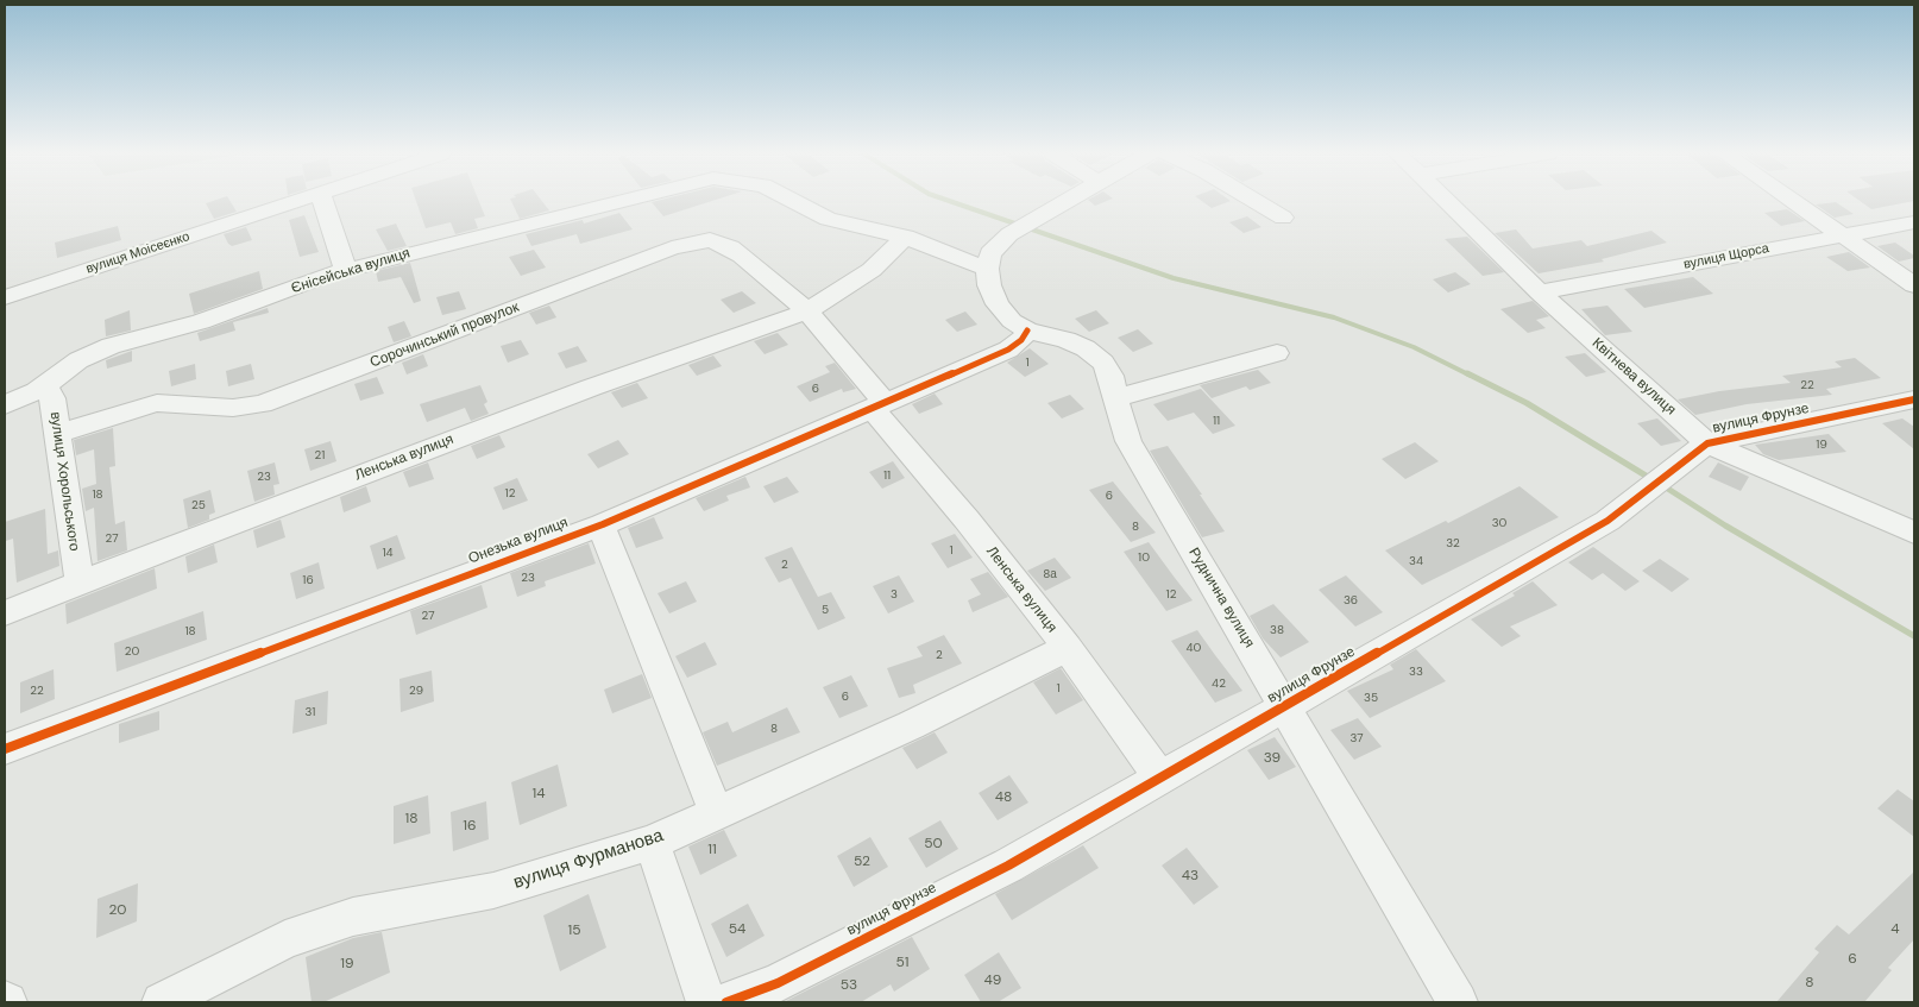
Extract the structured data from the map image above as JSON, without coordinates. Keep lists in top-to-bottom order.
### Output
{
  "streets": {
    "street": [
      "вулиця Моісеєнко",
      "вулиця Щорса",
      "Єнісейська вулиця",
      "Сорочинський провулок",
      "Квітнева вулиця",
      "вулиця Фрунзе",
      "Ленська вулиця",
      "вулиця Хорольського",
      "Онезька вулиця",
      "Руднична вулиця",
      "вулиця Фурманова"
    ]
  },
  "crossings": [
    ["вулиця Щорса", "Квітнева вулиця"],
    ["Єнісейська вулиця", "Ленська вулиця"],
    ["Єнісейська вулиця", "вулиця Хорольського"],
    ["Сорочинський провулок", "Ленська вулиця"],
    ["Сорочинський провулок", "вулиця Хорольського"],
    ["Квітнева вулиця", "вулиця Фрунзе"],
    ["вулиця Фрунзе", "Ленська вулиця"],
    ["вулиця Фрунзе", "Руднична вулиця"],
    ["Ленська вулиця", "вулиця Хорольського"],
    ["Ленська вулиця", "Онезька вулиця"],
    ["Ленська вулиця", "вулиця Фурманова"],
    ["Онезька вулиця", "Руднична вулиця"]
  ],
  "house_numbers": [
    "1",
    "22",
    "6",
    "11",
    "19",
    "21",
    "11",
    "23",
    "12",
    "18",
    "6",
    "25",
    "30",
    "8",
    "27",
    "32",
    "1",
    "14",
    "10",
    "34",
    "2",
    "8а",
    "23",
    "16",
    "3",
    "12",
    "36",
    "5",
    "27",
    "38",
    "18",
    "40",
    "20",
    "2",
    "33",
    "42",
    "1",
    "22",
    "29",
    "6",
    "35",
    "31",
    "8",
    "37",
    "39",
    "14",
    "48",
    "18",
    "16",
    "50",
    "11",
    "52",
    "43",
    "20",
    "54",
    "4",
    "15",
    "6",
    "51",
    "19",
    "49",
    "8",
    "53"
  ]
}
